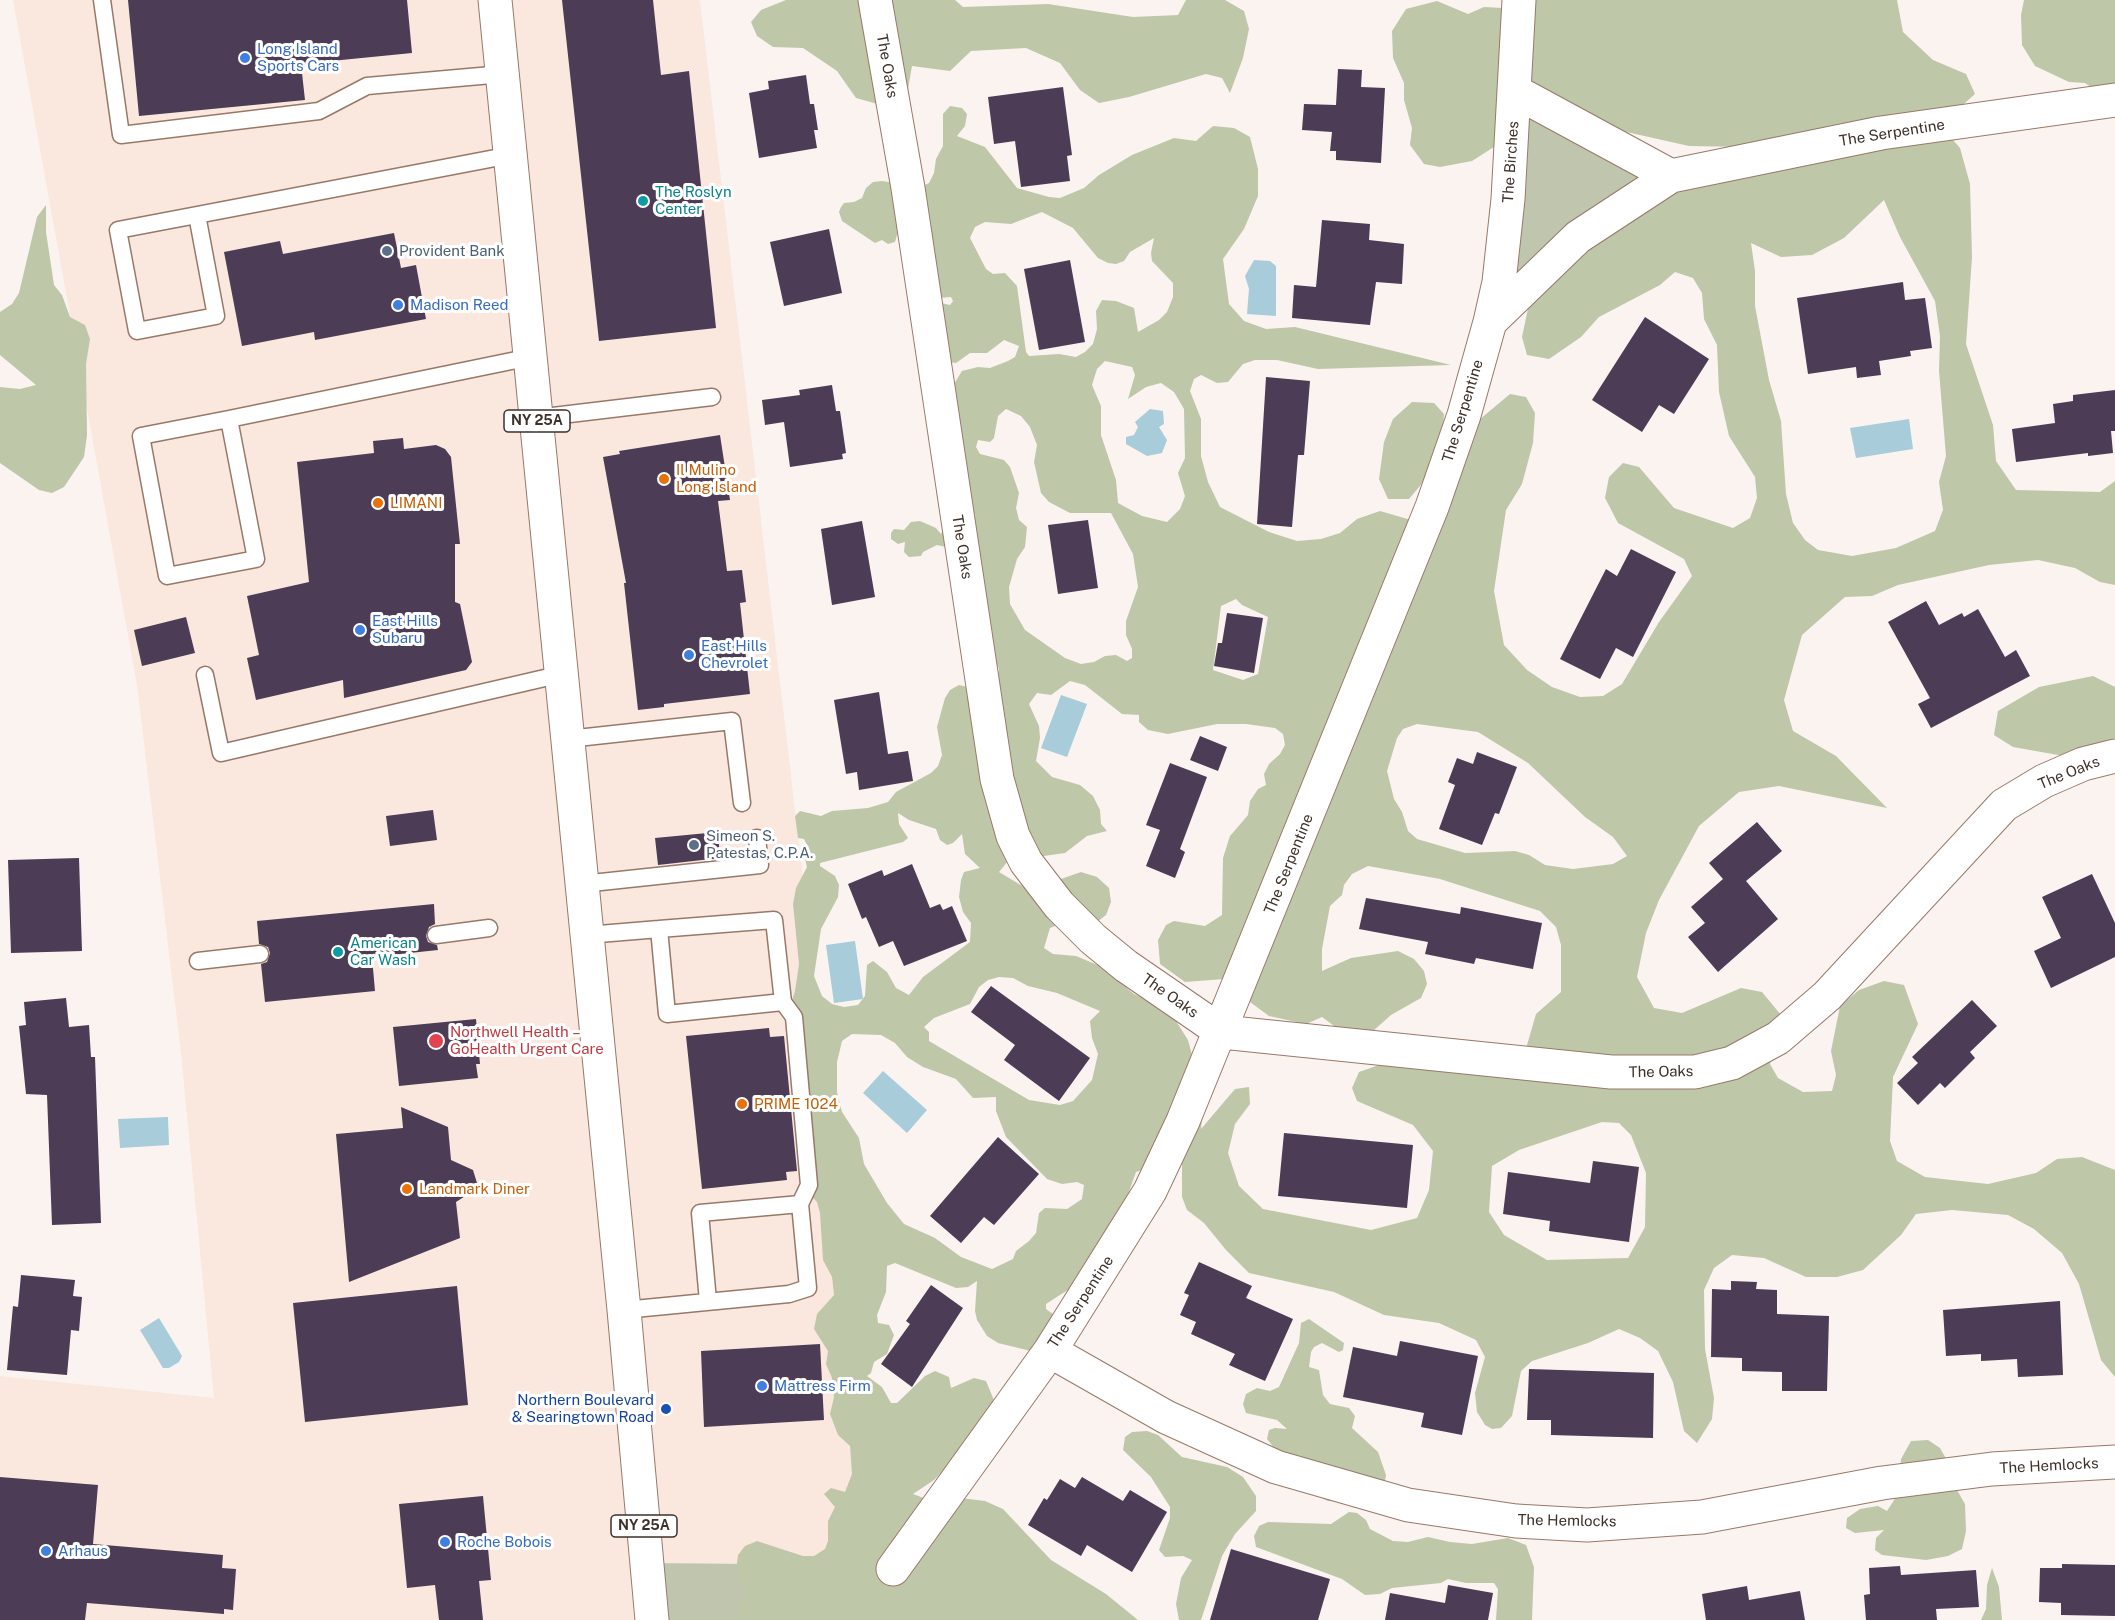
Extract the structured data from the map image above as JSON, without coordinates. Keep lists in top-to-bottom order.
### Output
{
  "streets": {
    "street": [
      "The Oaks",
      "The Serpentine",
      "The Birches",
      "NY 25A",
      "The Hemlocks"
    ]
  },
  "crossings": [
    ["The Oaks", "The Serpentine"],
    ["The Serpentine", "The Birches"],
    ["The Serpentine", "The Hemlocks"]
  ],
  "places": [
    "Long Island Sports Cars",
    "The Roslyn Center",
    "Provident Bank",
    "Madison Reed",
    "Il Mulino Long Island",
    "LIMANI",
    "East Hills Subaru",
    "East Hills Chevrolet",
    "Simeon S. Patestas, C.P.A.",
    "American Car Wash",
    "Northwell Health – GoHealth Urgent Care",
    "PRIME 1024",
    "Landmark Diner",
    "Mattress Firm",
    "Northern Boulevard & Searingtown Road",
    "Roche Bobois",
    "Arhaus"
  ]
}
